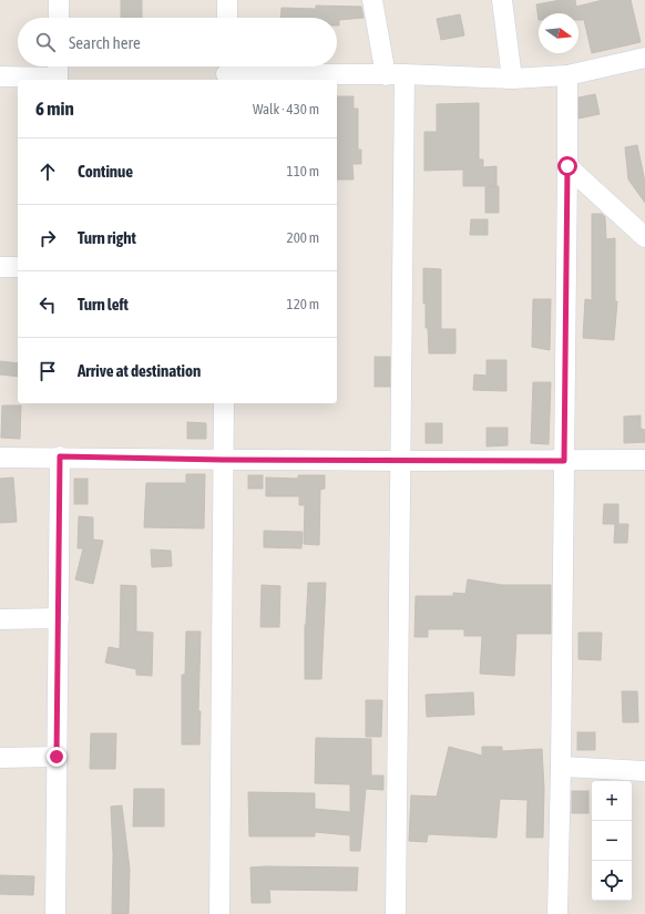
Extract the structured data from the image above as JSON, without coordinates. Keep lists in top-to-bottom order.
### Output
{
  "north": "right",
  "page": {
    "search": "Search here",
    "heading": ["6 min", "Walk · 430 m"],
    "list": [
      ["Continue", "110 m"],
      ["Turn right", "200 m"],
      ["Turn left", "120 m"],
      "Arrive at destination"
    ],
    "map_buttons": ["+", "−"]
  }
}
